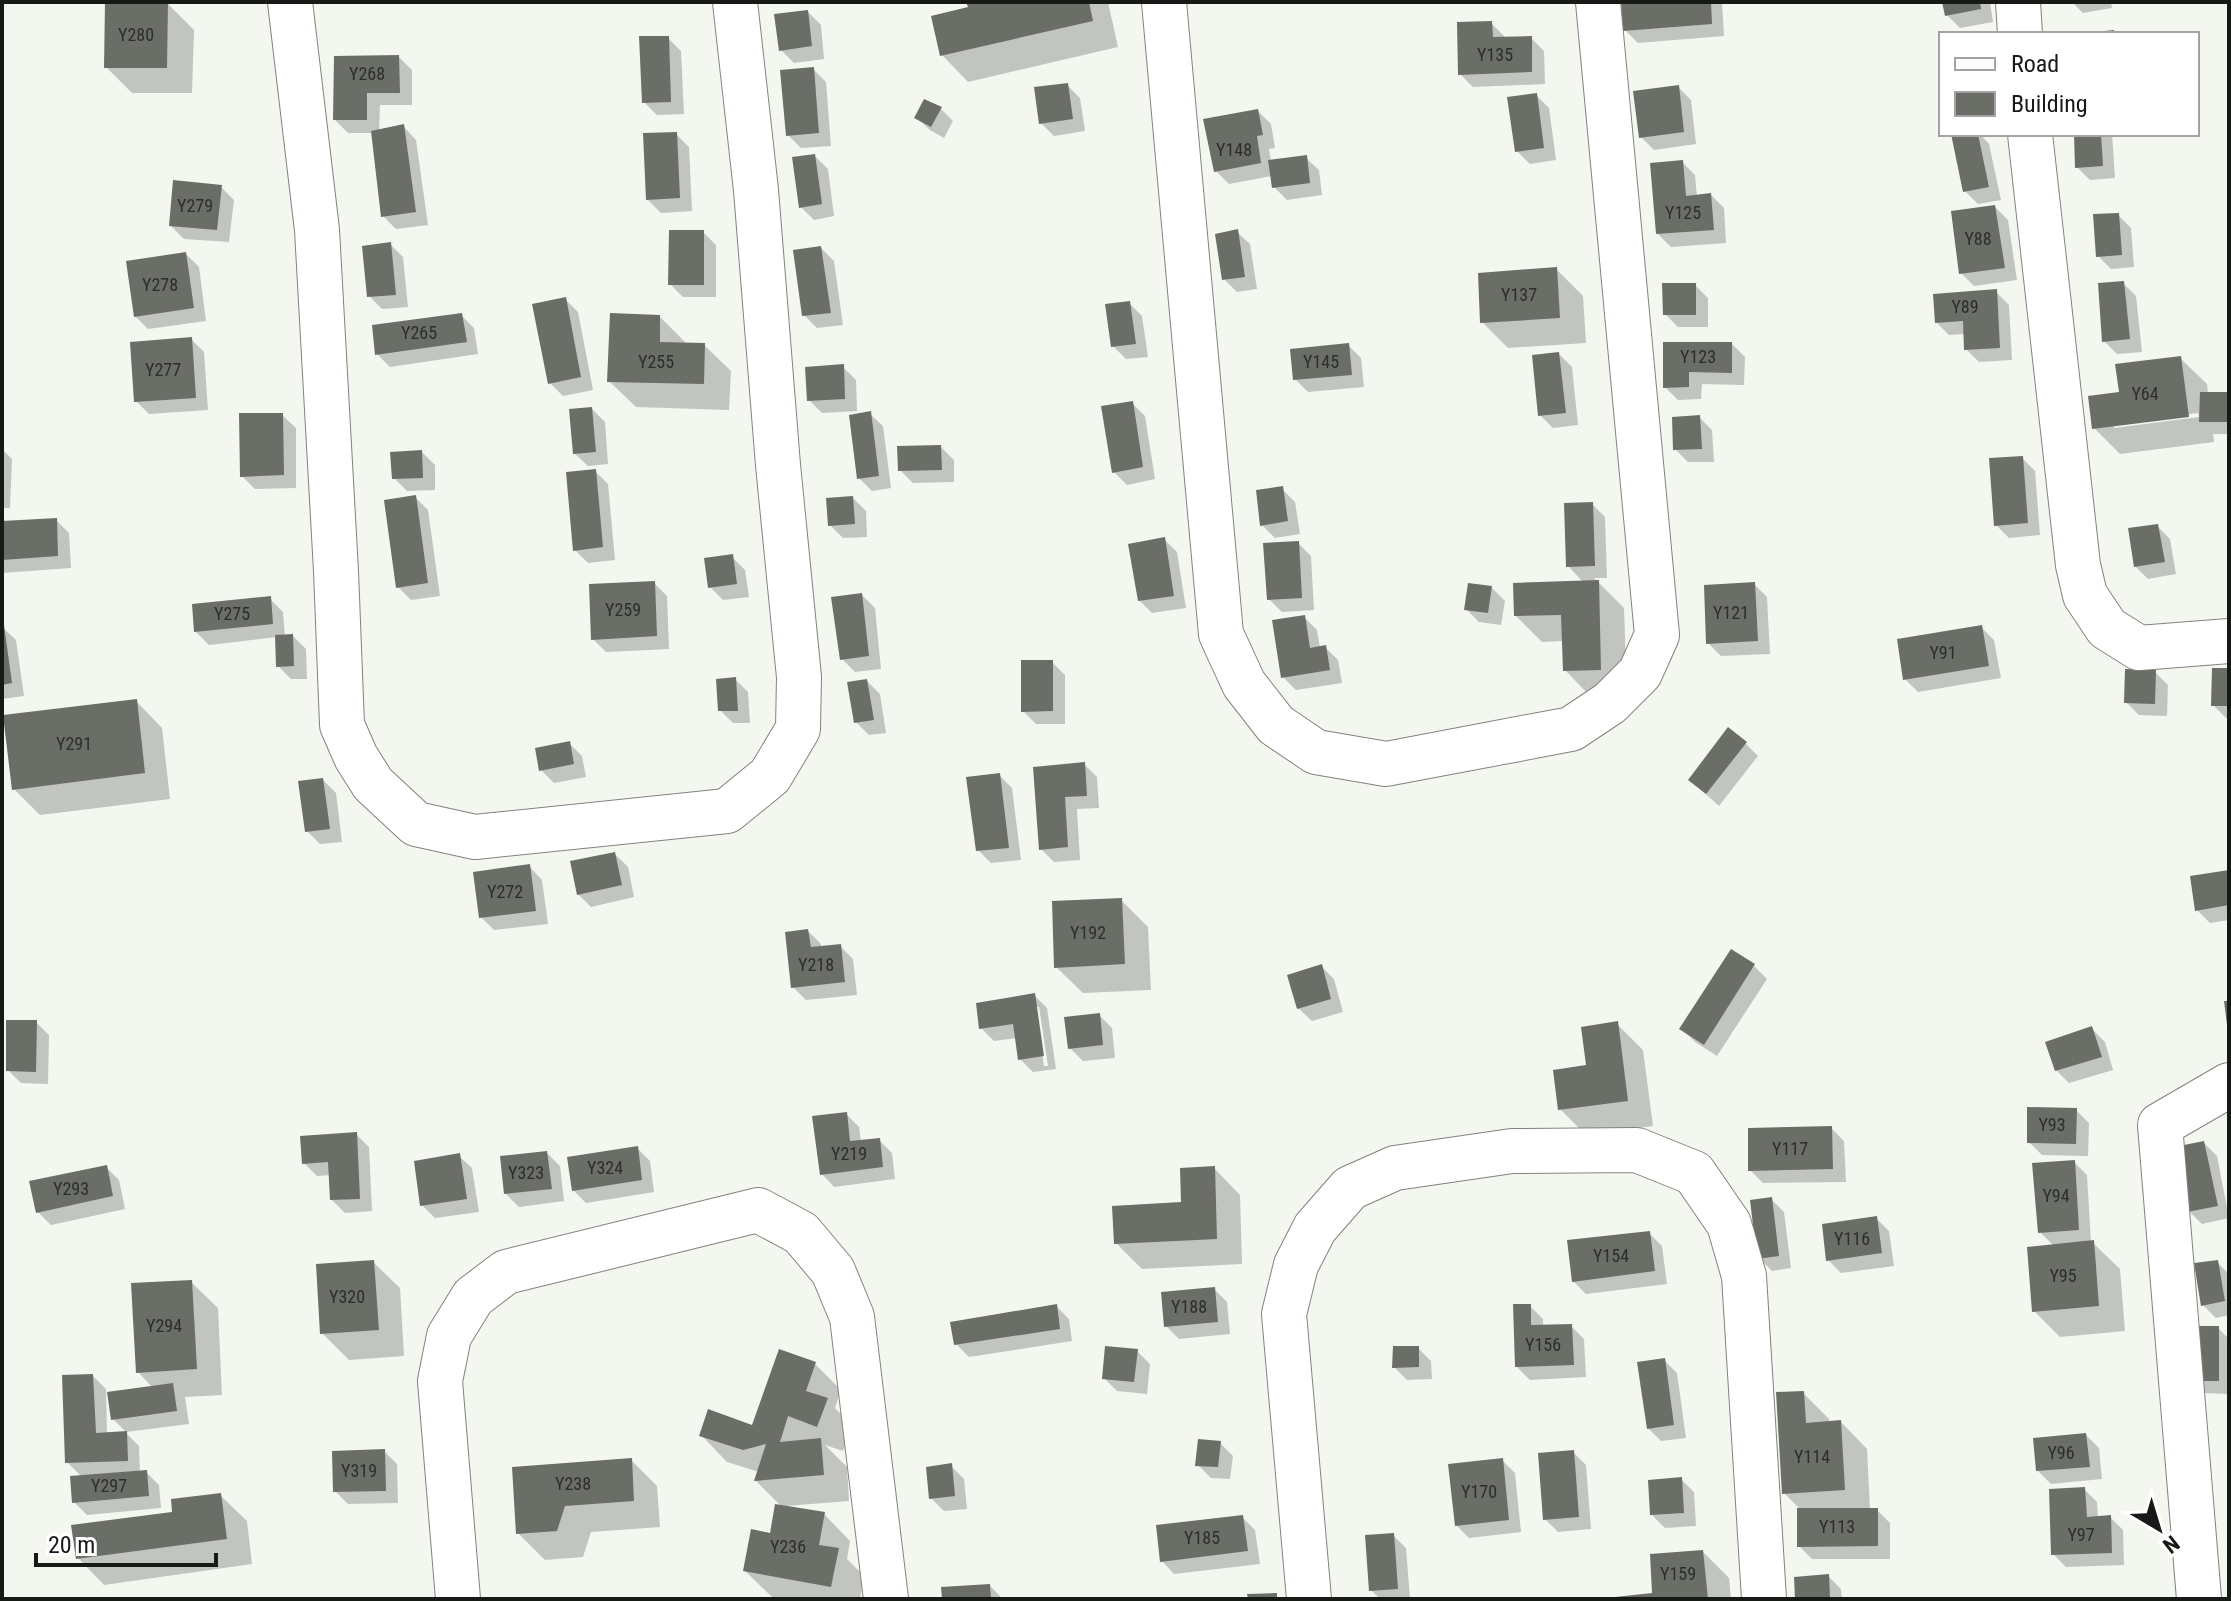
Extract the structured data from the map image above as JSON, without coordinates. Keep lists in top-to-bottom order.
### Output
{
  "house_numbers": [
    "Y280",
    "Y135",
    "Y268",
    "Y148",
    "Y279",
    "Y125",
    "Y88",
    "Y278",
    "Y137",
    "Y89",
    "Y265",
    "Y123",
    "Y255",
    "Y145",
    "Y277",
    "Y64",
    "Y259",
    "Y121",
    "Y275",
    "Y91",
    "Y291",
    "Y272",
    "Y192",
    "Y218",
    "Y93",
    "Y117",
    "Y219",
    "Y324",
    "Y323",
    "Y293",
    "Y94",
    "Y116",
    "Y154",
    "Y95",
    "Y320",
    "Y188",
    "Y294",
    "Y156",
    "Y96",
    "Y114",
    "Y319",
    "Y238",
    "Y297",
    "Y170",
    "Y113",
    "Y97",
    "Y185",
    "Y236",
    "Y159"
  ],
  "legend": ["Road", "Building"],
  "scale_bar": "20 m",
  "north": "bottom right"
}
